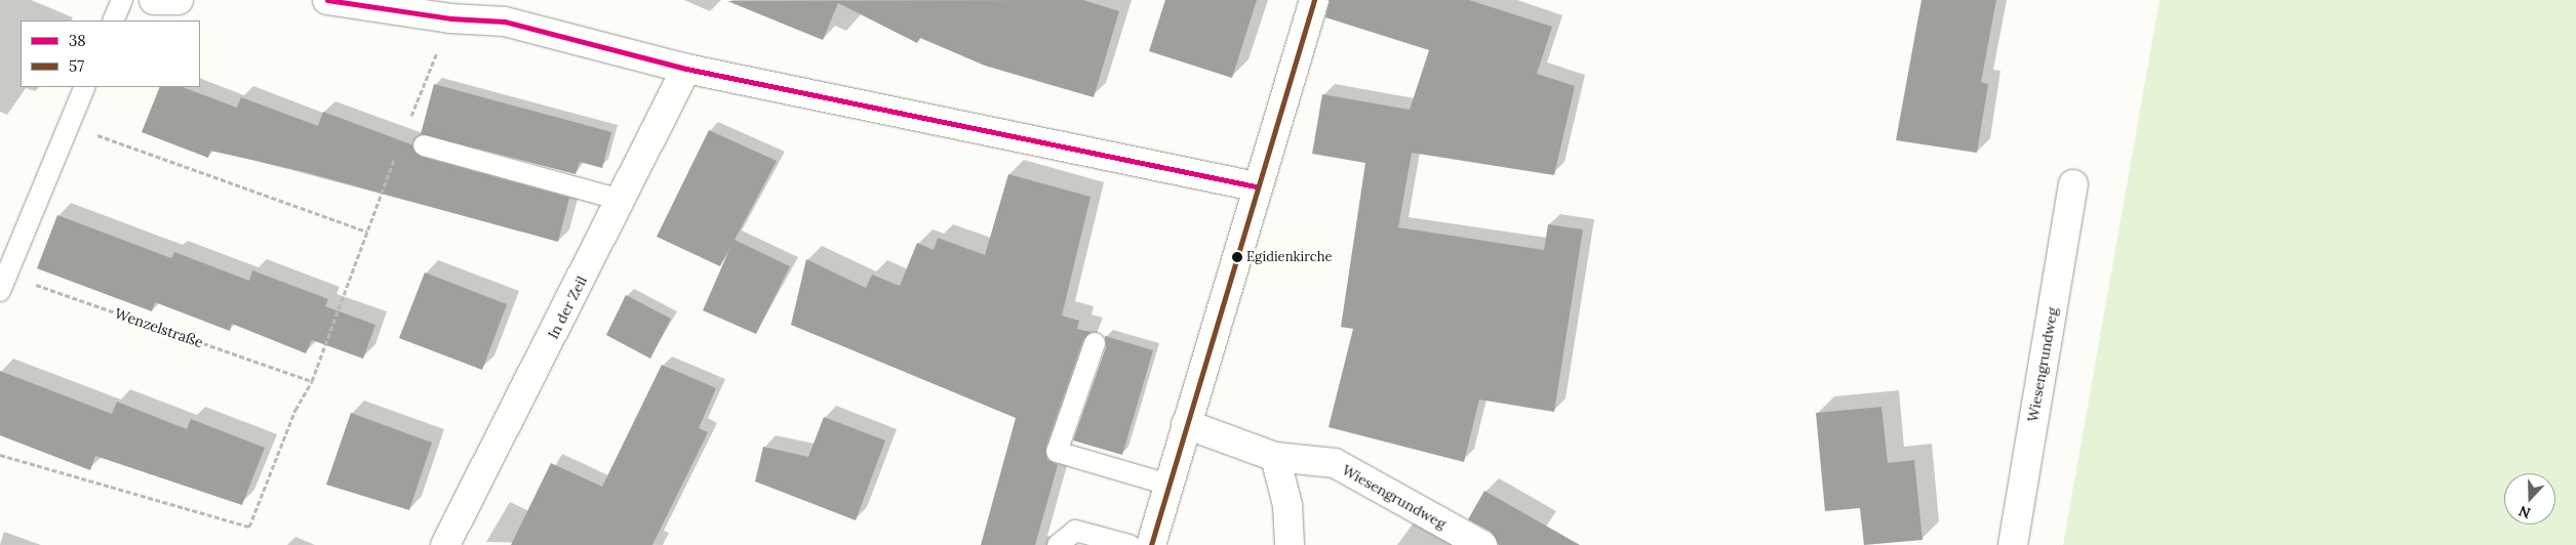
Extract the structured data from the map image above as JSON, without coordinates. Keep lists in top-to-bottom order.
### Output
{
  "streets": {
    "street": ["In der Zeil", "Wiesengrundweg"],
    "path": ["Wenzelstraße"]
  },
  "places": ["Egidienkirche"],
  "lines": ["transit line 38", "transit line 57"],
  "legend": ["38", "57"],
  "north": "bottom"
}
